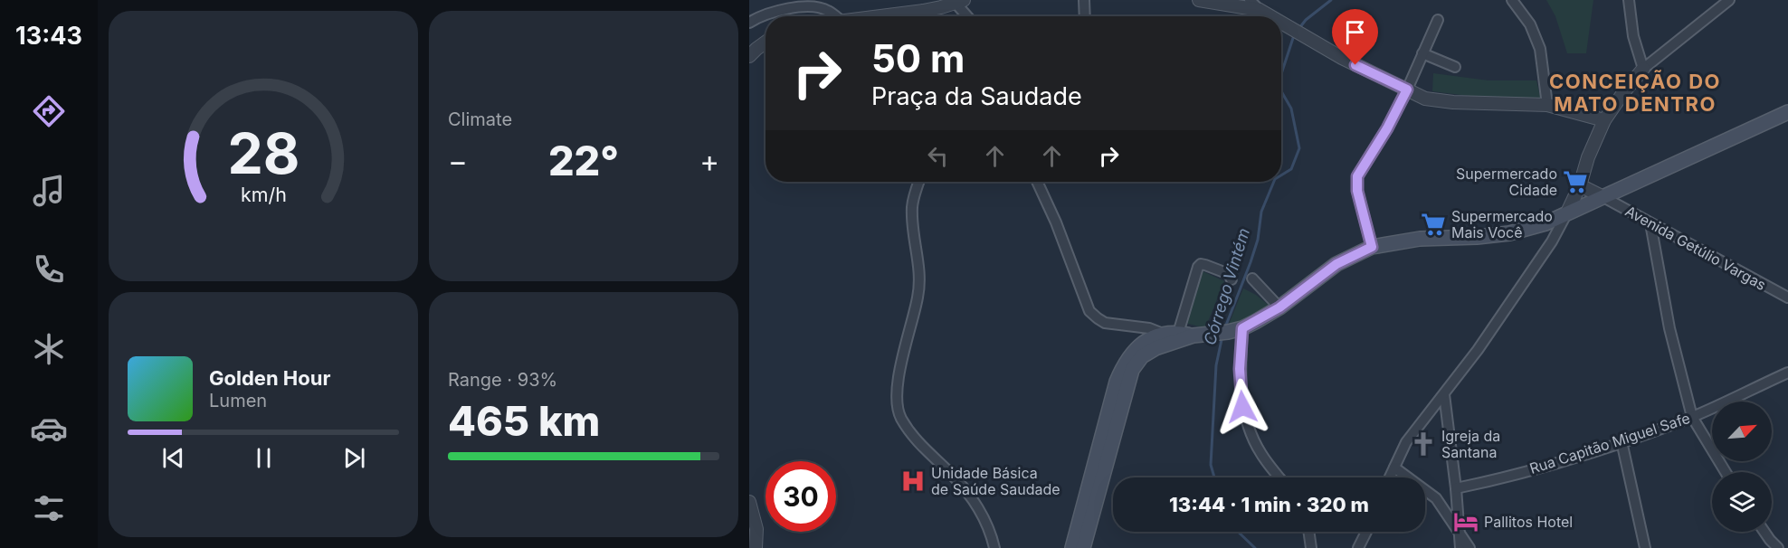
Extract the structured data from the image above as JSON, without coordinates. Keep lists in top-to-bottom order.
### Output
{
  "streets": {
    "street": ["Avenida Getúlio Vargas", "Rua Capitão Miguel Safe"]
  },
  "districts": ["CONCEIÇÃO DO MATO DENTRO"],
  "water": ["Córrego Vintém"],
  "places": {
    "supermarket": ["Supermercado Cidade", "Supermercado Mais Você"],
    "church": ["Igreja da Santana"],
    "hospital": ["Unidade Básica de Saúde Saudade"],
    "hotel": ["Pallitos Hotel"]
  },
  "north": "top right",
  "page": {
    "tabs": "13:43",
    "tile": [
      "Climate",
      ["Range · 93%", "465 km"]
    ],
    "turn": ["50 m", "Praça da Saudade"],
    "heat": ["−", "22°", "+"],
    "song": ["Golden Hour", "Lumen"],
    "limit": "30",
    "trip": "13:44 · 1 min · 320 m",
    "gauge": ["28", "km/h"]
  }
}
